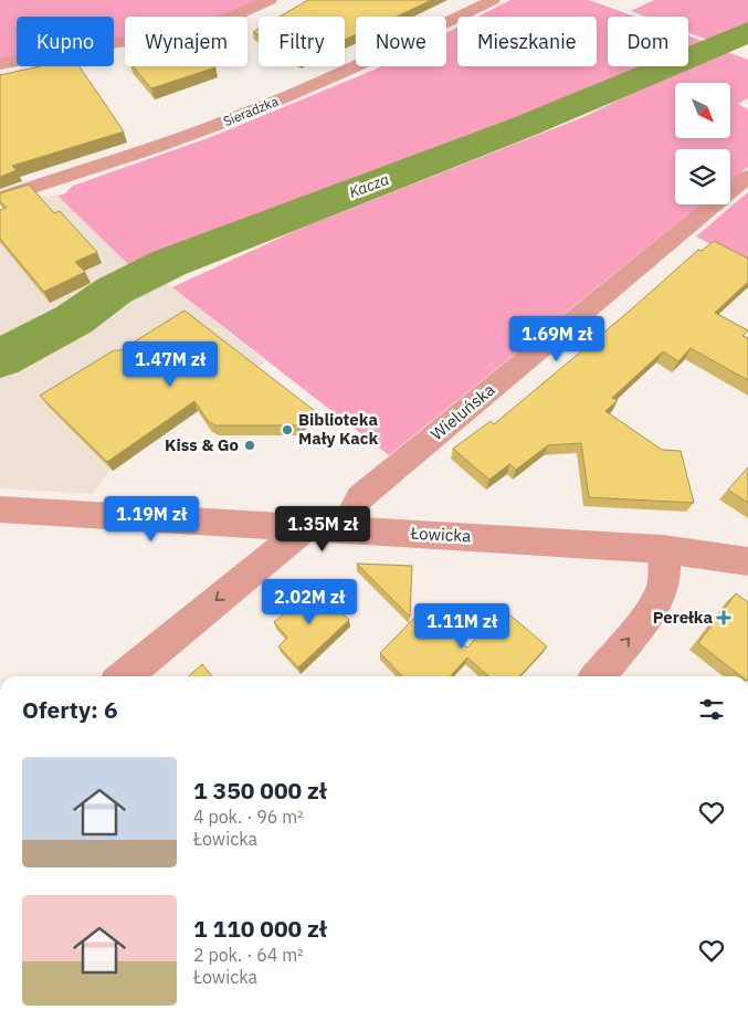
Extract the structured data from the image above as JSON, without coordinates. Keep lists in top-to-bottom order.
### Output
{
  "streets": {
    "street": ["Sieradzka", "Wieluńska", "Łowicka"]
  },
  "crossings": [
    ["Wieluńska", "Łowicka"]
  ],
  "water": ["Kacza"],
  "places": {
    "other": ["Biblioteka Mały Kack", "Kiss & Go"],
    "health": ["Perełka"]
  },
  "north": "bottom right",
  "page": {
    "chip": [
      "Kupno",
      "Wynajem",
      "Filtry",
      "Nowe",
      "Mieszkanie",
      "Dom"
    ],
    "price": [
      "1.69M zł",
      "1.47M zł",
      "1.19M zł",
      "1.35M zł",
      "2.02M zł",
      "1.11M zł"
    ],
    "heading": "Oferty: 6",
    "list": [
      {
        "name": "1 350 000 zł",
        "note": "4 pok. · 96 m² · Łowicka"
      },
      {
        "name": "1 110 000 zł",
        "note": "2 pok. · 64 m² · Łowicka"
      }
    ]
  }
}
